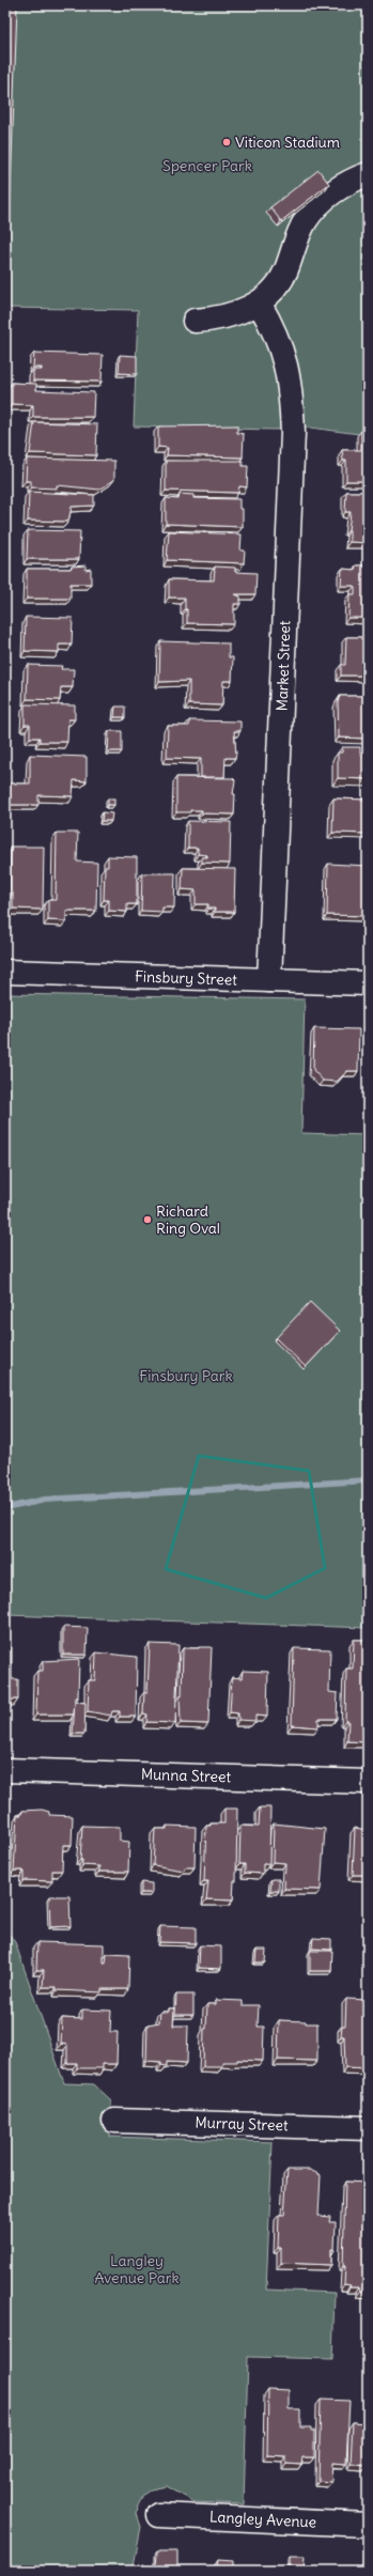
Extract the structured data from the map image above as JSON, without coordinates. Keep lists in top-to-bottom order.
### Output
{
  "streets": {
    "street": [
      "Market Street",
      "Finsbury Street",
      "Munna Street",
      "Murray Street",
      "Langley Avenue"
    ]
  },
  "crossings": [
    ["Market Street", "Finsbury Street"]
  ],
  "parks": ["Spencer Park", "Finsbury Park", "Langley Avenue Park"],
  "places": ["Viticon Stadium", "Richard Ring Oval"]
}
